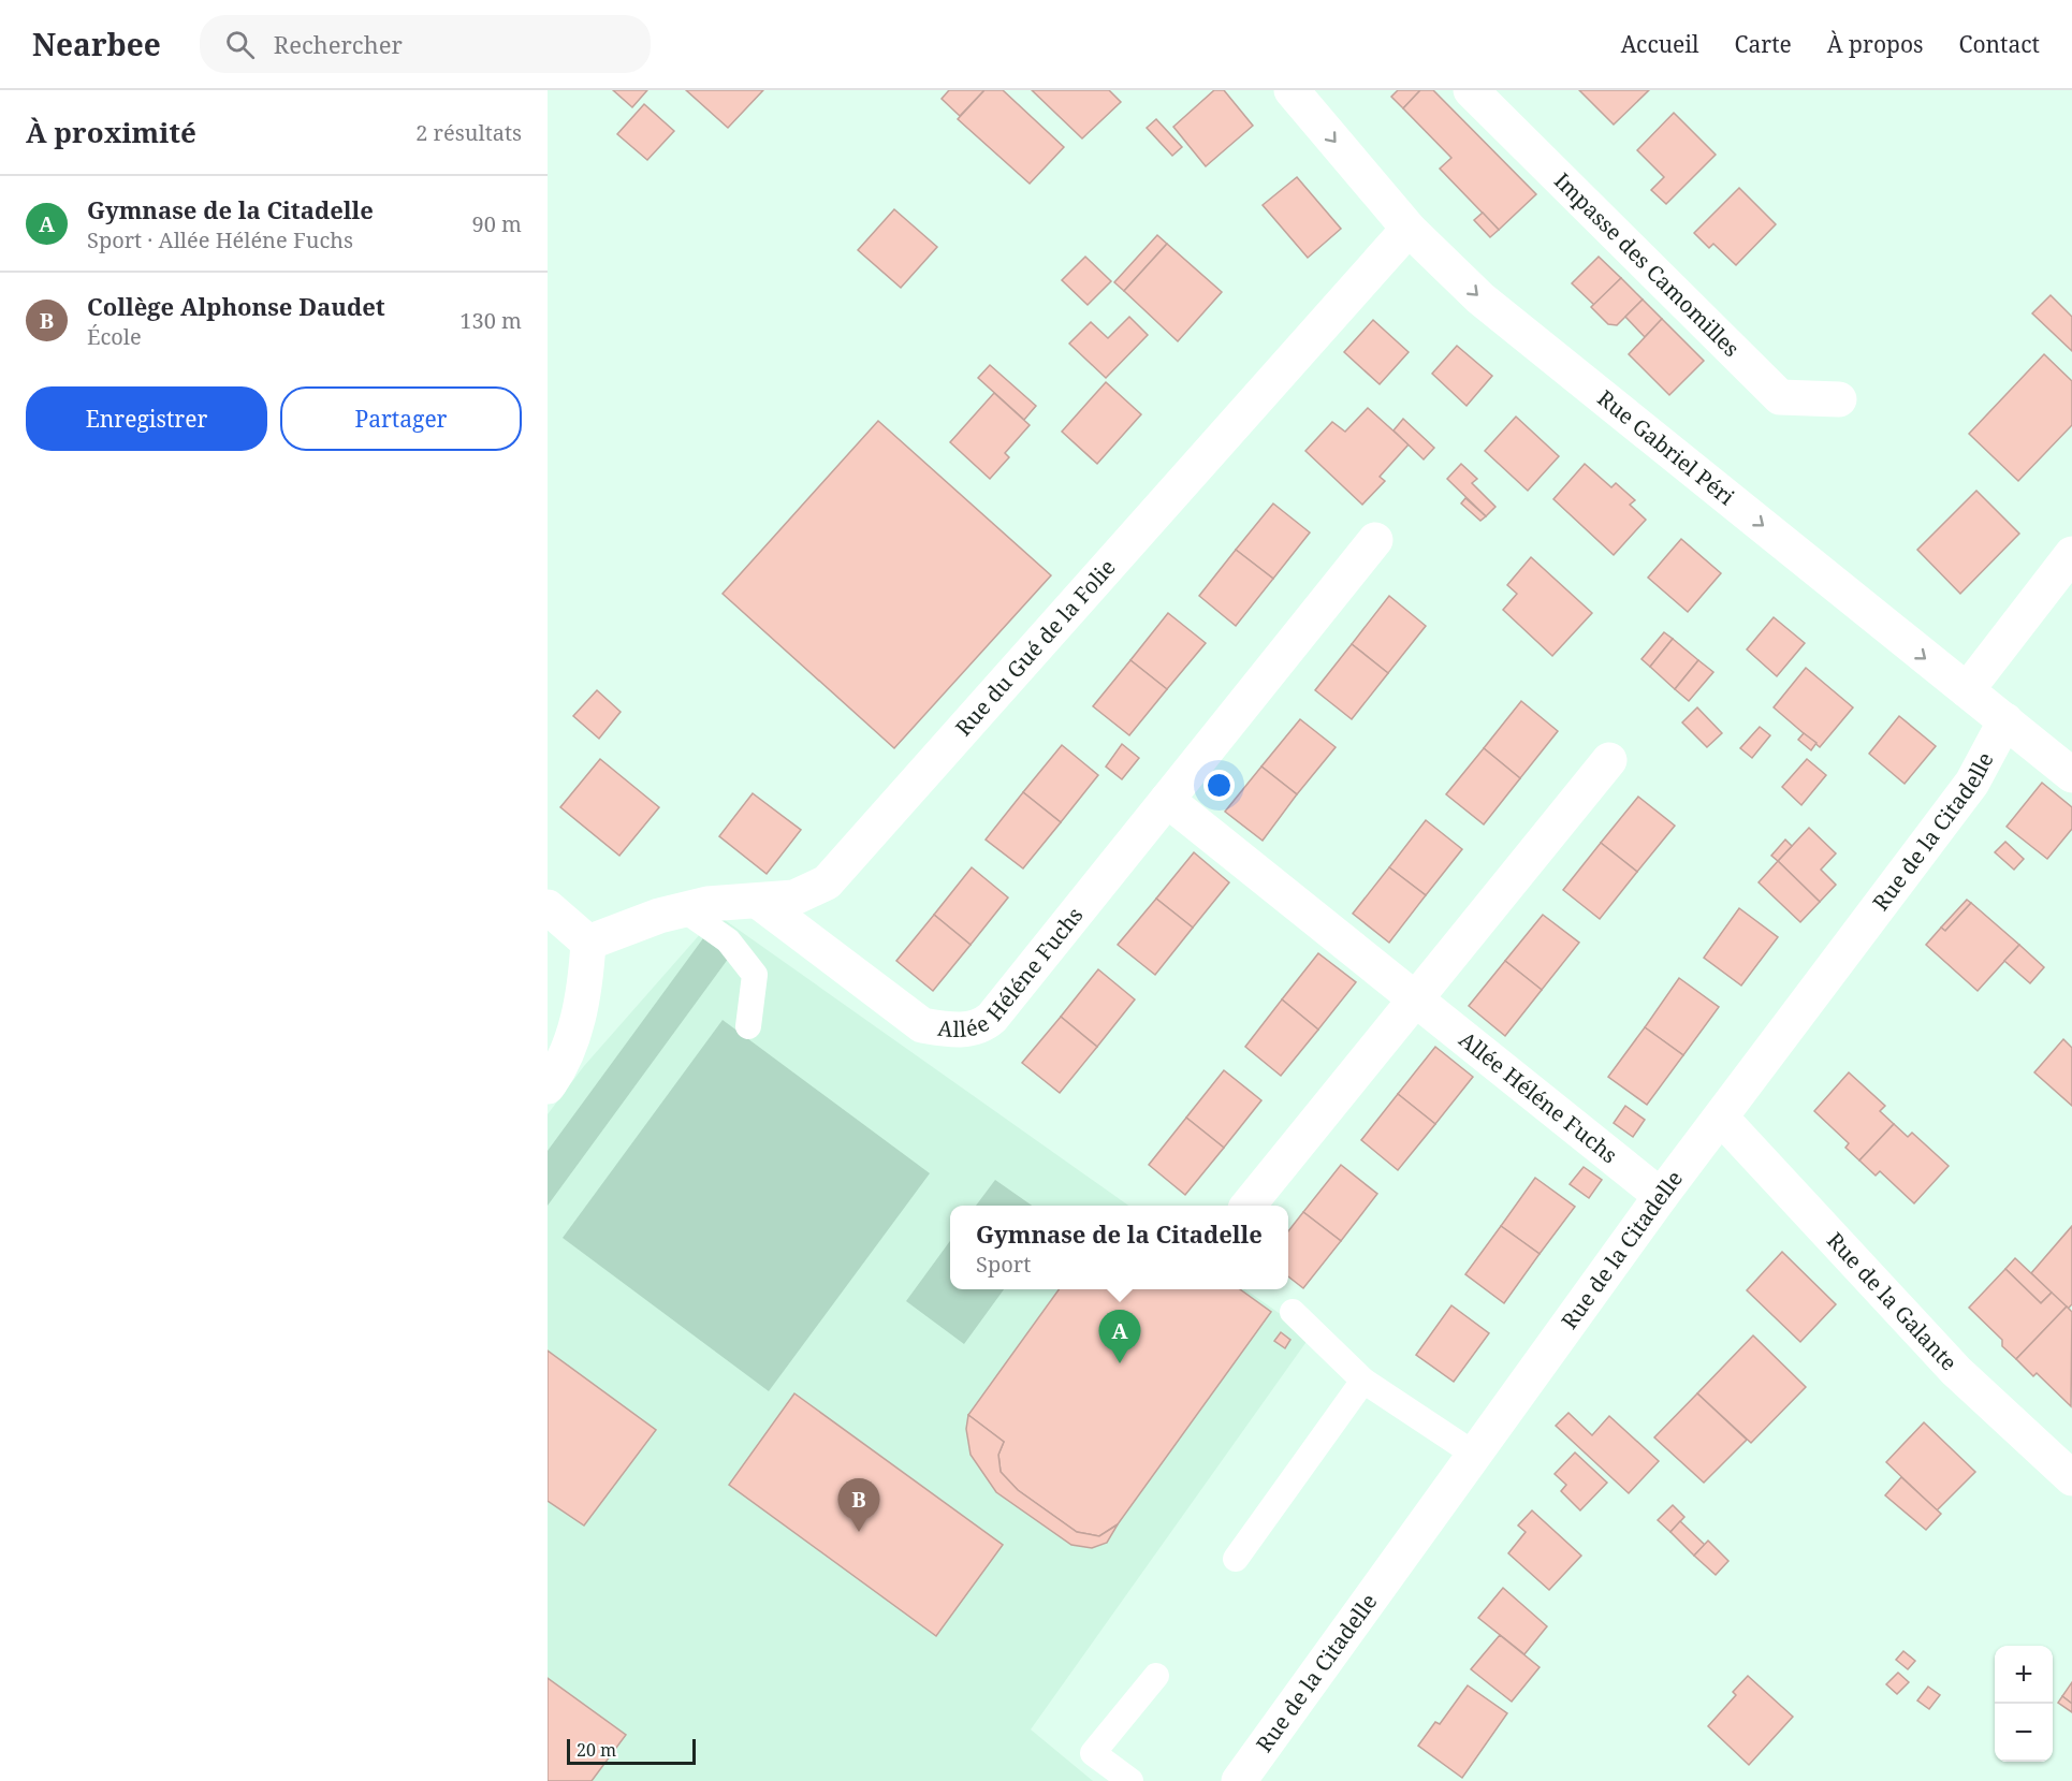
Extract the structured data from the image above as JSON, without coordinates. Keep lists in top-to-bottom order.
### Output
{
  "streets": {
    "street": [
      "Impasse des Camomilles",
      "Rue Gabriel Péri",
      "Rue du Gué de la Folie",
      "Rue de la Citadelle",
      "Allée Héléne Fuchs",
      "Rue de la Galante"
    ]
  },
  "crossings": [
    ["Rue Gabriel Péri", "Rue du Gué de la Folie"],
    ["Rue Gabriel Péri", "Rue de la Citadelle"],
    ["Rue du Gué de la Folie", "Allée Héléne Fuchs"],
    ["Rue de la Citadelle", "Allée Héléne Fuchs"],
    ["Rue de la Citadelle", "Rue de la Galante"]
  ],
  "one_way": ["Rue Gabriel Péri"],
  "scale_bar": "20 m",
  "page": {
    "header": "Nearbee",
    "search": "Rechercher",
    "nav": [
      "Accueil",
      "Carte",
      "À propos",
      "Contact"
    ],
    "heading": ["À proximité", "2 résultats"],
    "list": [
      {
        "mark": "A",
        "name": "Gymnase de la Citadelle",
        "note": "Sport · Allée Héléne Fuchs",
        "value": "90 m"
      },
      {
        "mark": "B",
        "name": "Collège Alphonse Daudet",
        "note": "École",
        "value": "130 m"
      }
    ],
    "buttons": ["Enregistrer", "Partager"],
    "popup": ["Gymnase de la Citadelle", "Sport"],
    "pins": ["A", "B"],
    "map_buttons": ["+", "−"],
    "scale": "20 m"
  }
}
